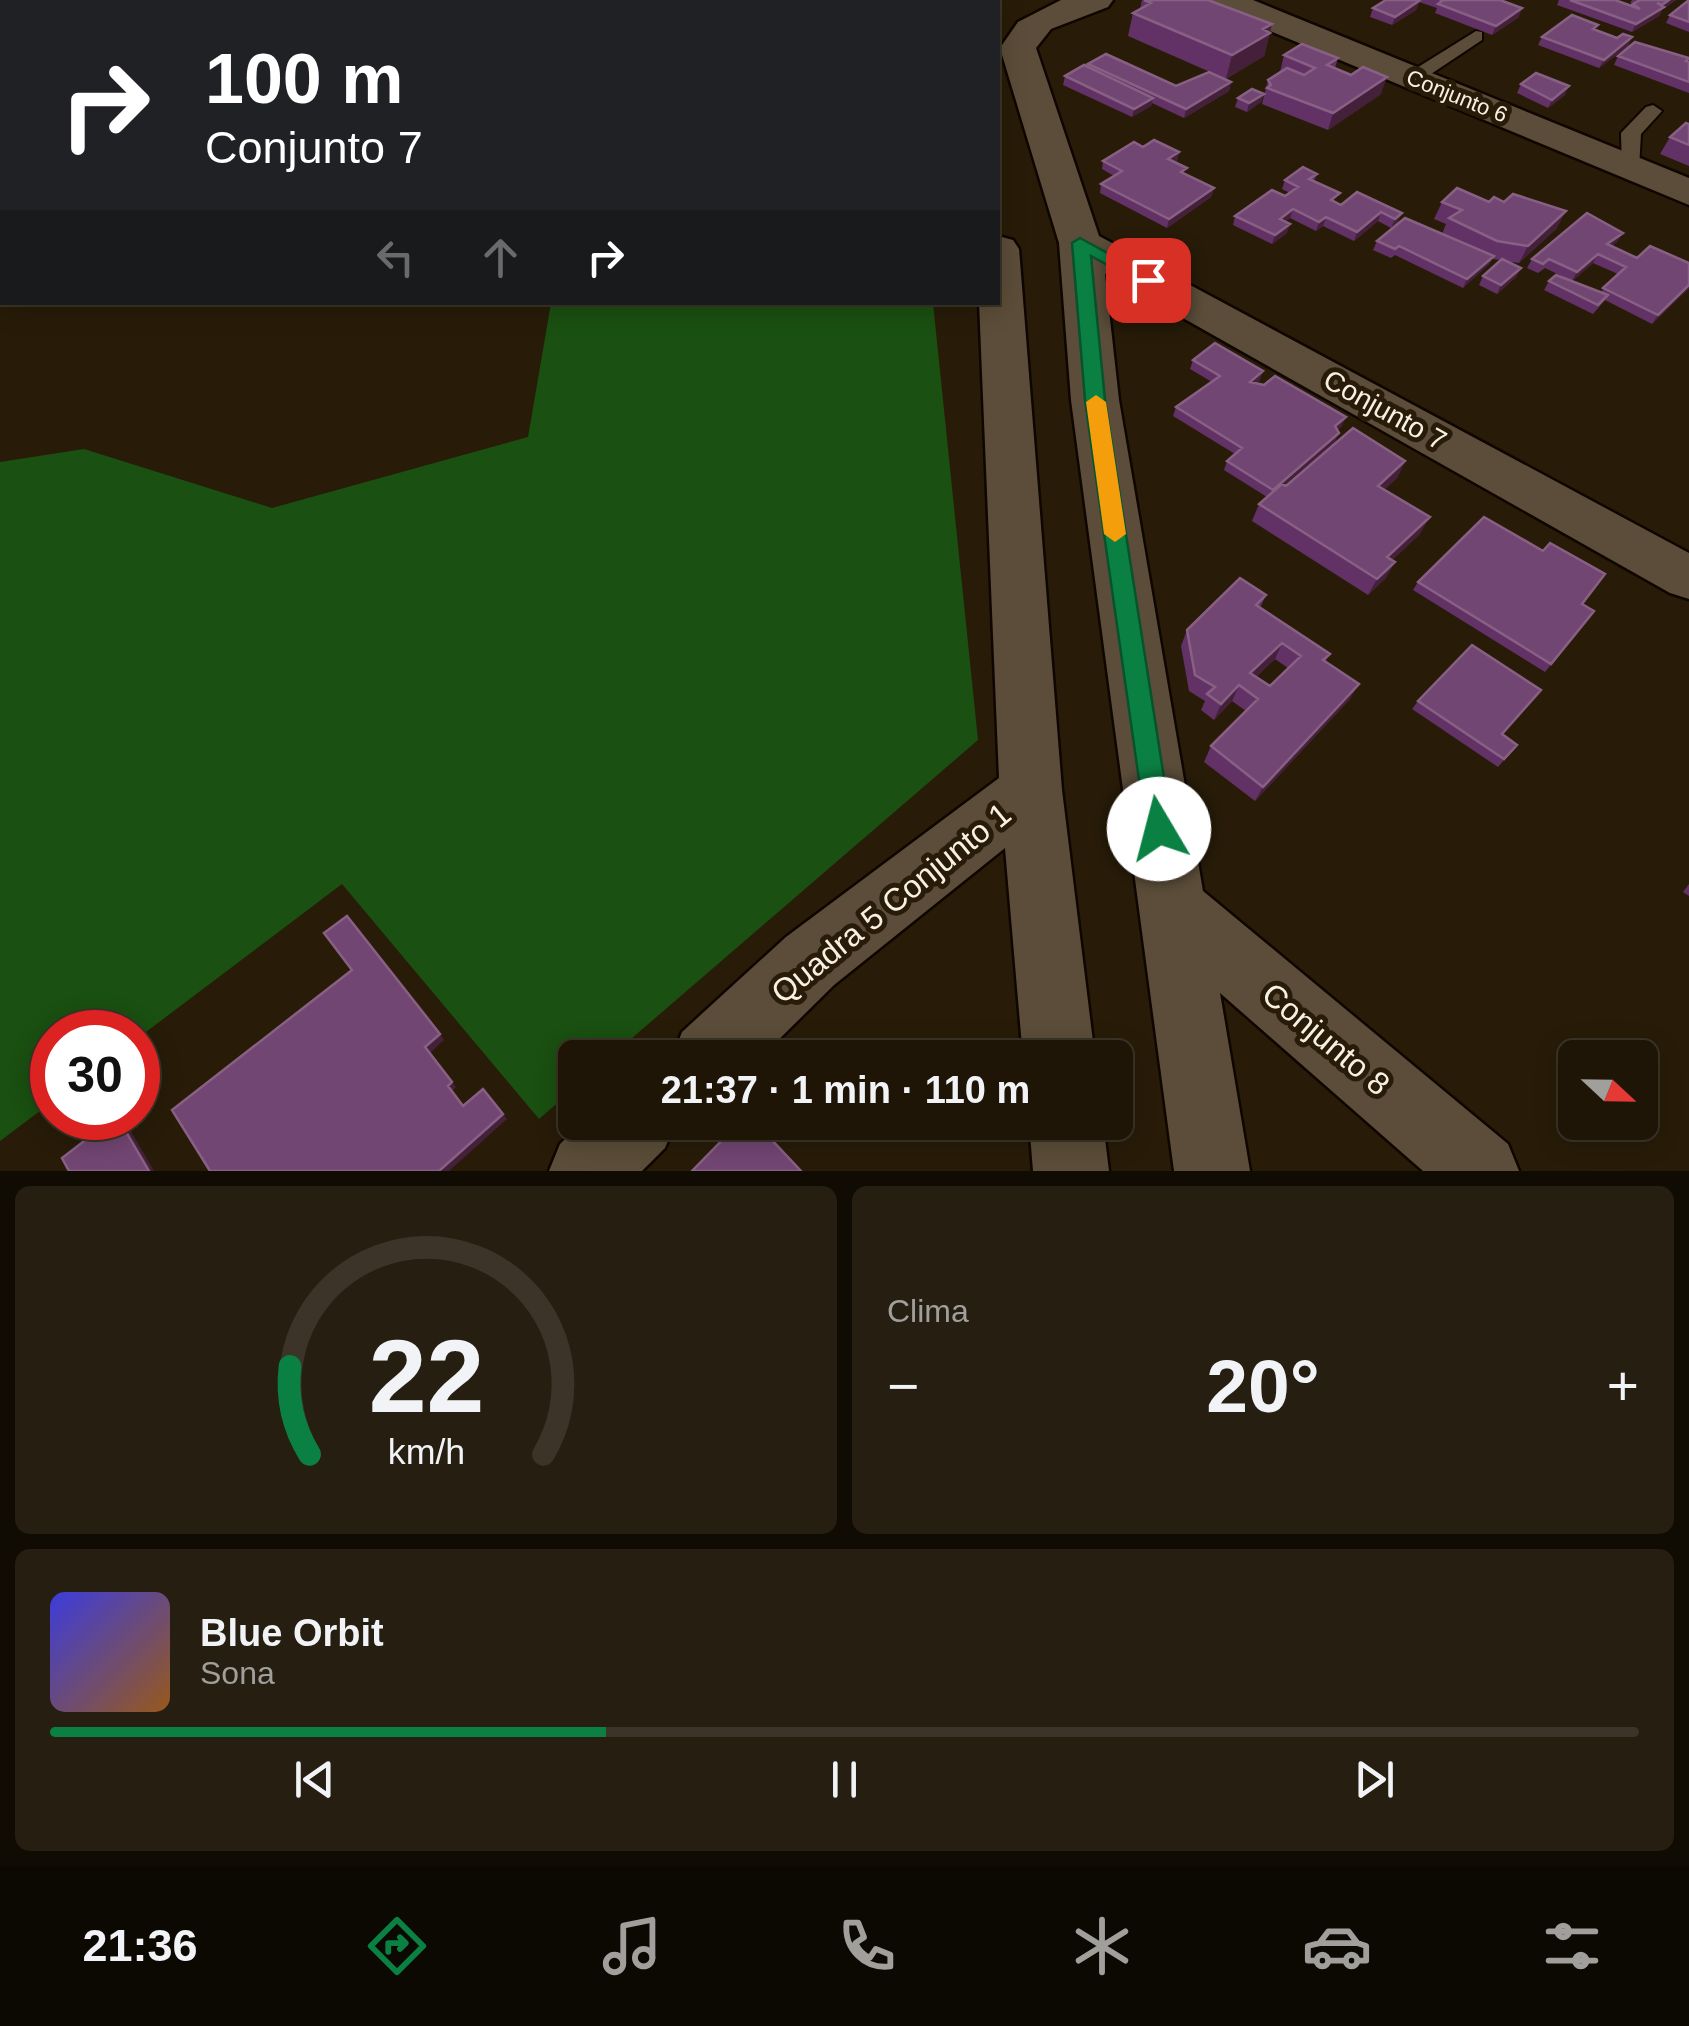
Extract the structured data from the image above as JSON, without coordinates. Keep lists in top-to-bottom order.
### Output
{
  "streets": {
    "street": [
      "Conjunto 6",
      "Conjunto 7",
      "Quadra 5 Conjunto 1",
      "Conjunto 8"
    ]
  },
  "north": "right",
  "page": {
    "turn": ["100 m", "Conjunto 7"],
    "limit": "30",
    "trip": "21:37 · 1 min · 110 m",
    "tile": "Clima",
    "heat": ["−", "20°", "+"],
    "song": ["Blue Orbit", "Sona"],
    "tabs": "21:36",
    "gauge": ["22", "km/h"]
  }
}
